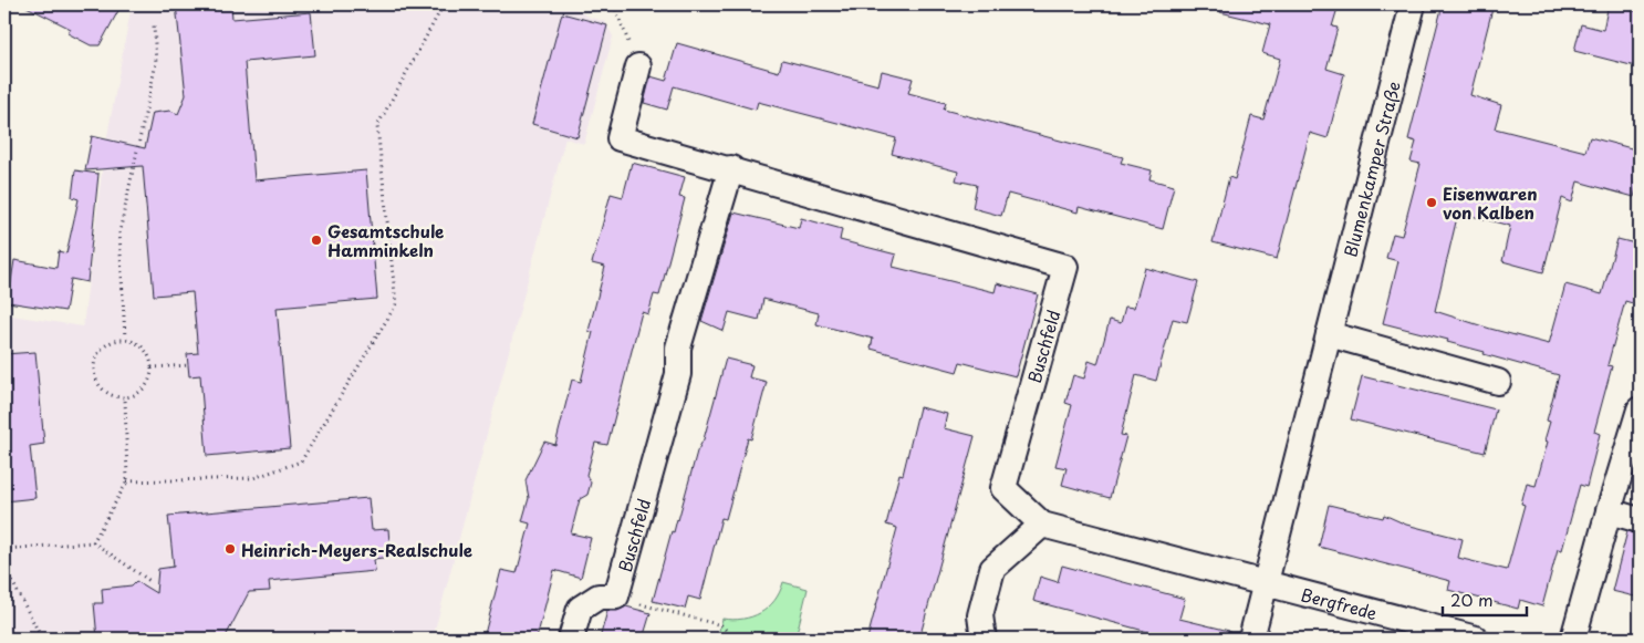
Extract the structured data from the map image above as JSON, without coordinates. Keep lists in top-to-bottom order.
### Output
{
  "streets": {
    "street": ["Blumenkamper Straße", "Buschfeld", "Bergfrede"]
  },
  "crossings": [
    ["Blumenkamper Straße", "Buschfeld"],
    ["Blumenkamper Straße", "Bergfrede"],
    ["Buschfeld", "Bergfrede"]
  ],
  "places": ["Eisenwaren von Kalben", "Gesamtschule Hamminkeln", "Heinrich-Meyers-Realschule"],
  "scale_bar": "20 m"
}
